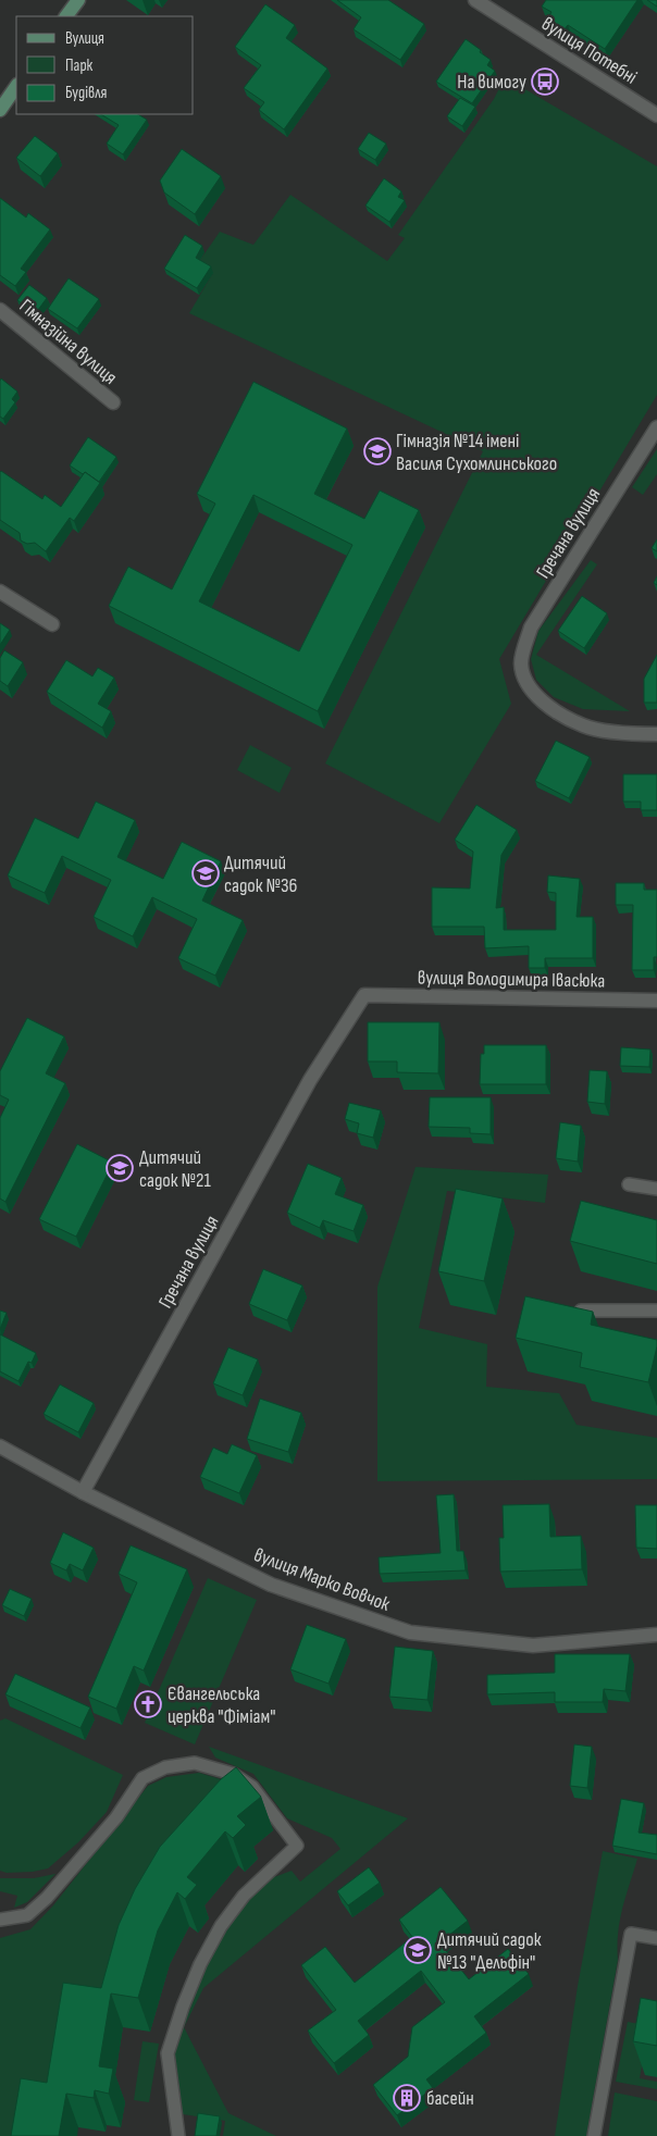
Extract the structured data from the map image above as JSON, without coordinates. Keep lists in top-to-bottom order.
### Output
{
  "streets": {
    "street": [
      "вулиця Потебні",
      "Гімназійна вулиця",
      "Гречана вулиця",
      "вулиця Володимира Івасюка",
      "вулиця Марко Вовчок"
    ]
  },
  "crossings": [
    ["Гречана вулиця", "вулиця Володимира Івасюка"],
    ["Гречана вулиця", "вулиця Марко Вовчок"]
  ],
  "places": {
    "bus stop": ["На вимогу"],
    "school or university": [
      "Гімназія №14 імені Василя Сухомлинського",
      "Дитячий садок №36",
      "Дитячий садок №21",
      "Дитячий садок №13 \"Дельфін\""
    ],
    "church": ["Євангельська церква \"Фіміам\""],
    "building": ["басейн"]
  },
  "legend": ["Вулиця", "Парк", "Будівля"]
}
